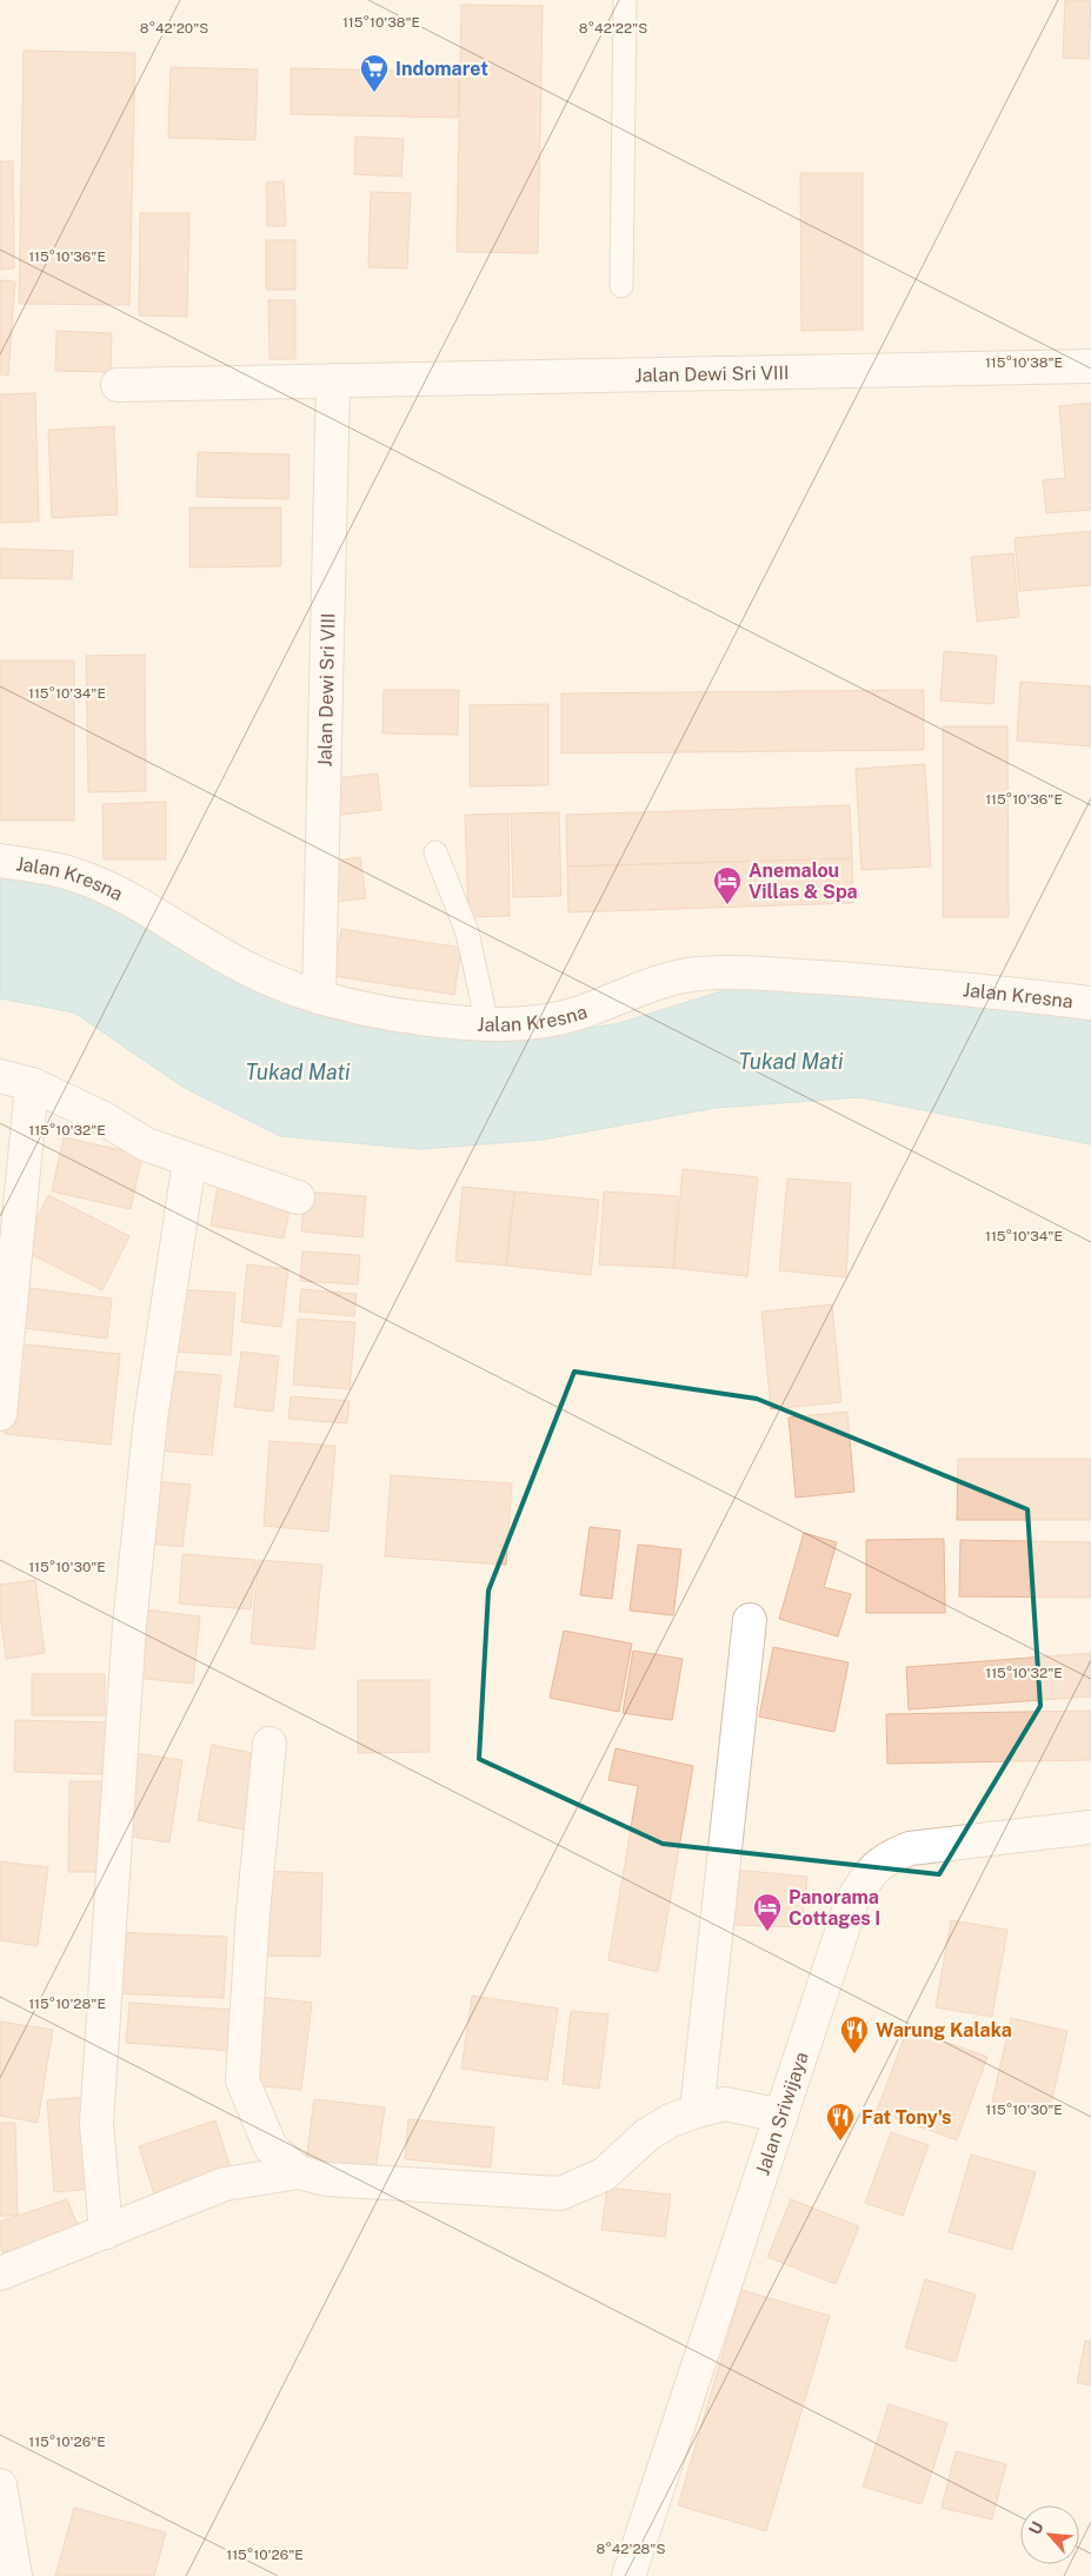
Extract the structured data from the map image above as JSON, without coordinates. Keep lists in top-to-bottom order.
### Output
{
  "streets": {
    "street": ["Jalan Dewi Sri VIII", "Jalan Kresna", "Jalan Sriwijaya"]
  },
  "crossings": [
    ["Jalan Dewi Sri VIII", "Jalan Kresna"]
  ],
  "water": ["Tukad Mati"],
  "places": {
    "supermarket": ["Indomaret"],
    "hotel": ["Anemalou Villas & Spa", "Panorama Cottages I"],
    "restaurant": ["Warung Kalaka", "Fat Tony's"]
  },
  "north": "top left",
  "coordinates": [
    "115°10'38\"E",
    "8°42'20\"S",
    "8°42'22\"S",
    "115°10'36\"E",
    "115°10'34\"E",
    "115°10'32\"E",
    "115°10'30\"E",
    "115°10'28\"E",
    "115°10'26\"E",
    "8°42'28\"S"
  ]
}
